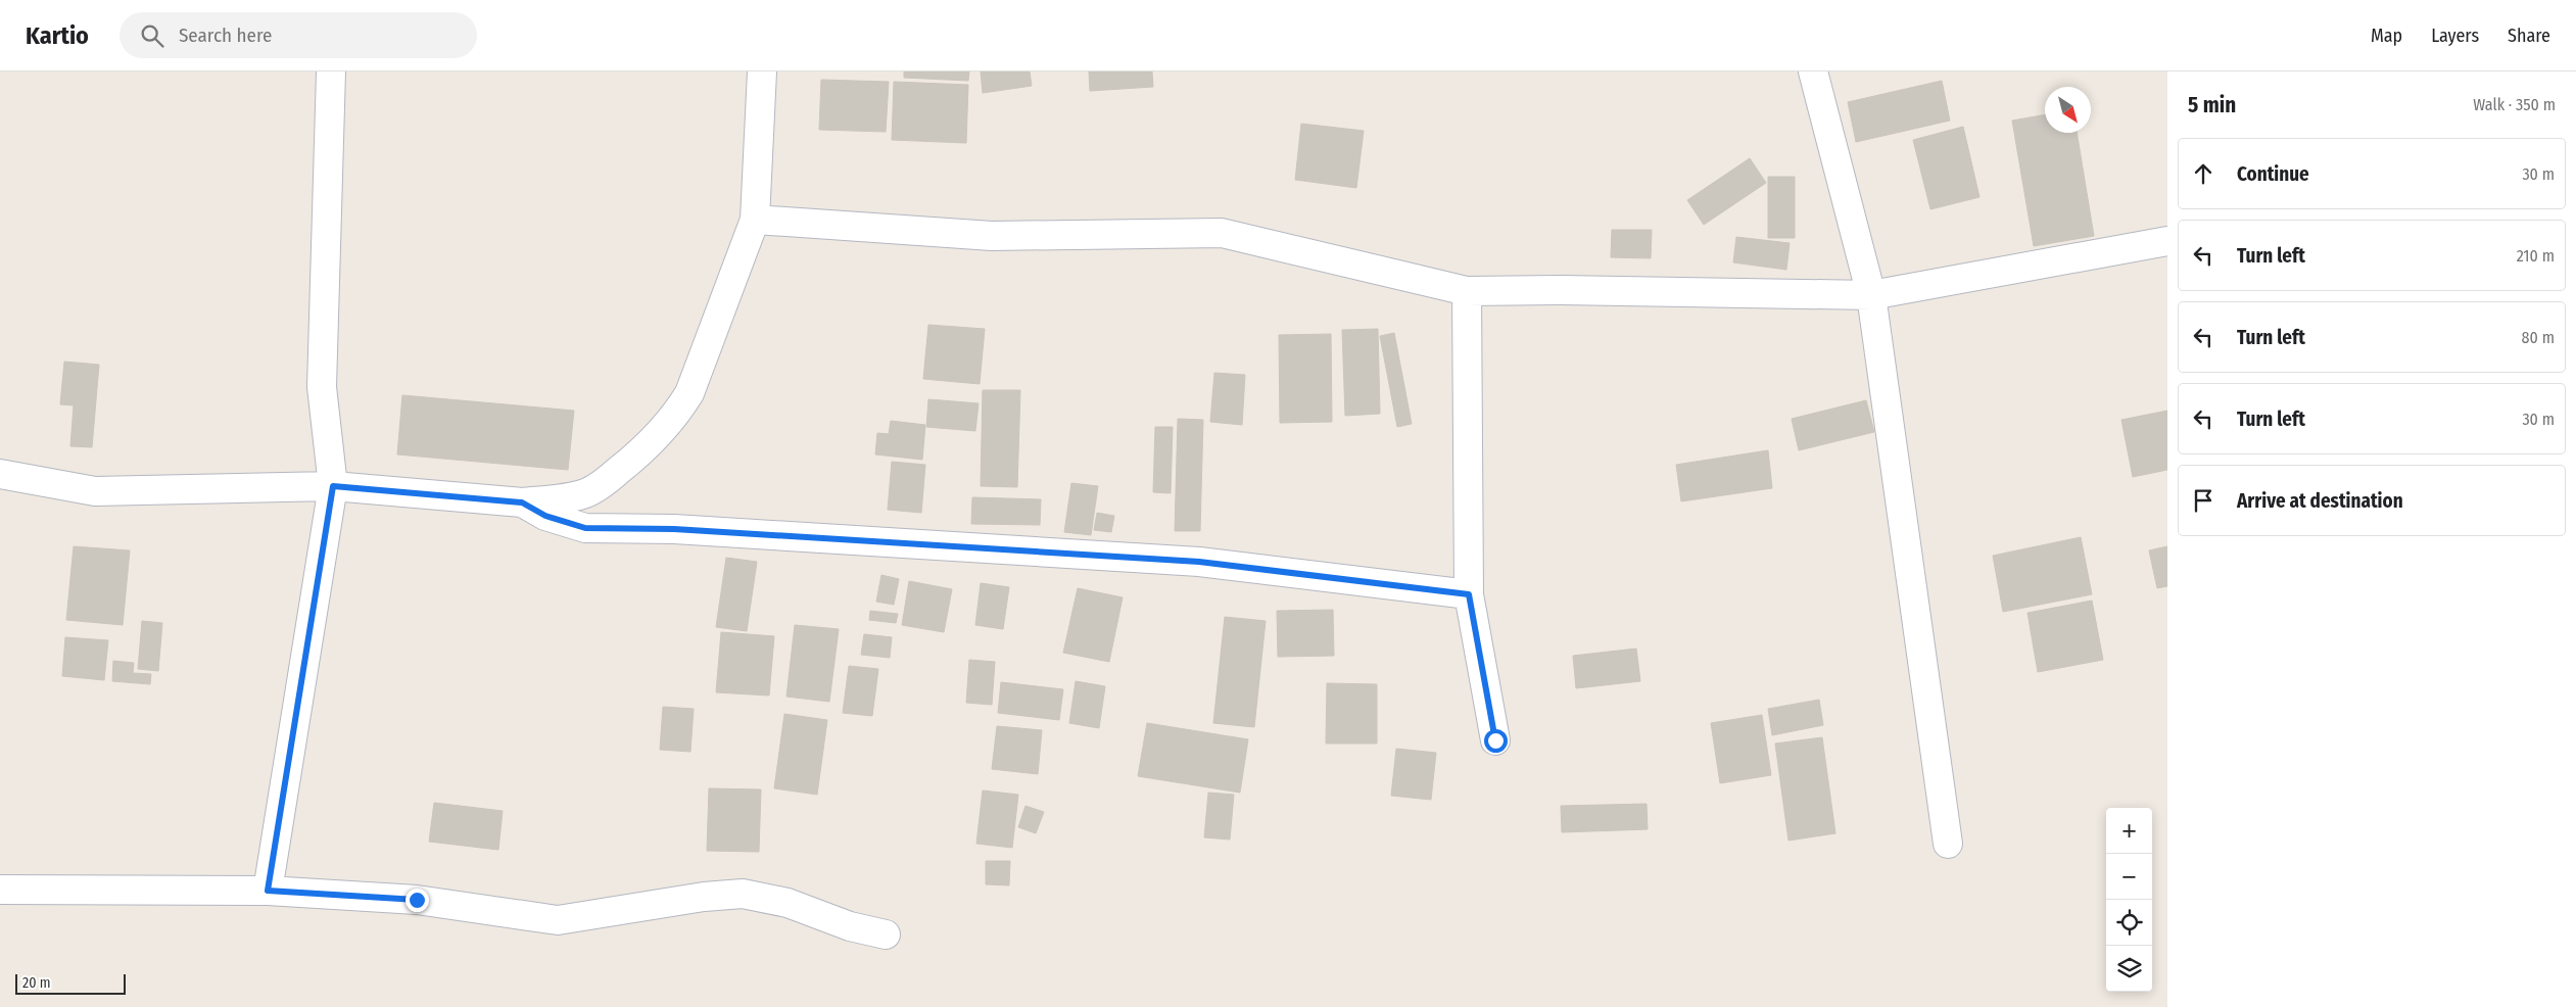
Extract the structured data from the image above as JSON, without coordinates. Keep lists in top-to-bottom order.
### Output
{
  "scale_bar": "20 m",
  "north": "bottom right",
  "page": {
    "header": "Kartio",
    "search": "Search here",
    "nav": ["Map", "Layers", "Share"],
    "heading": ["5 min", "Walk · 350 m"],
    "list": [
      ["Continue", "30 m"],
      ["Turn left", "210 m"],
      ["Turn left", "80 m"],
      ["Turn left", "30 m"],
      "Arrive at destination"
    ],
    "map_buttons": ["+", "−"],
    "scale": "20 m"
  }
}
